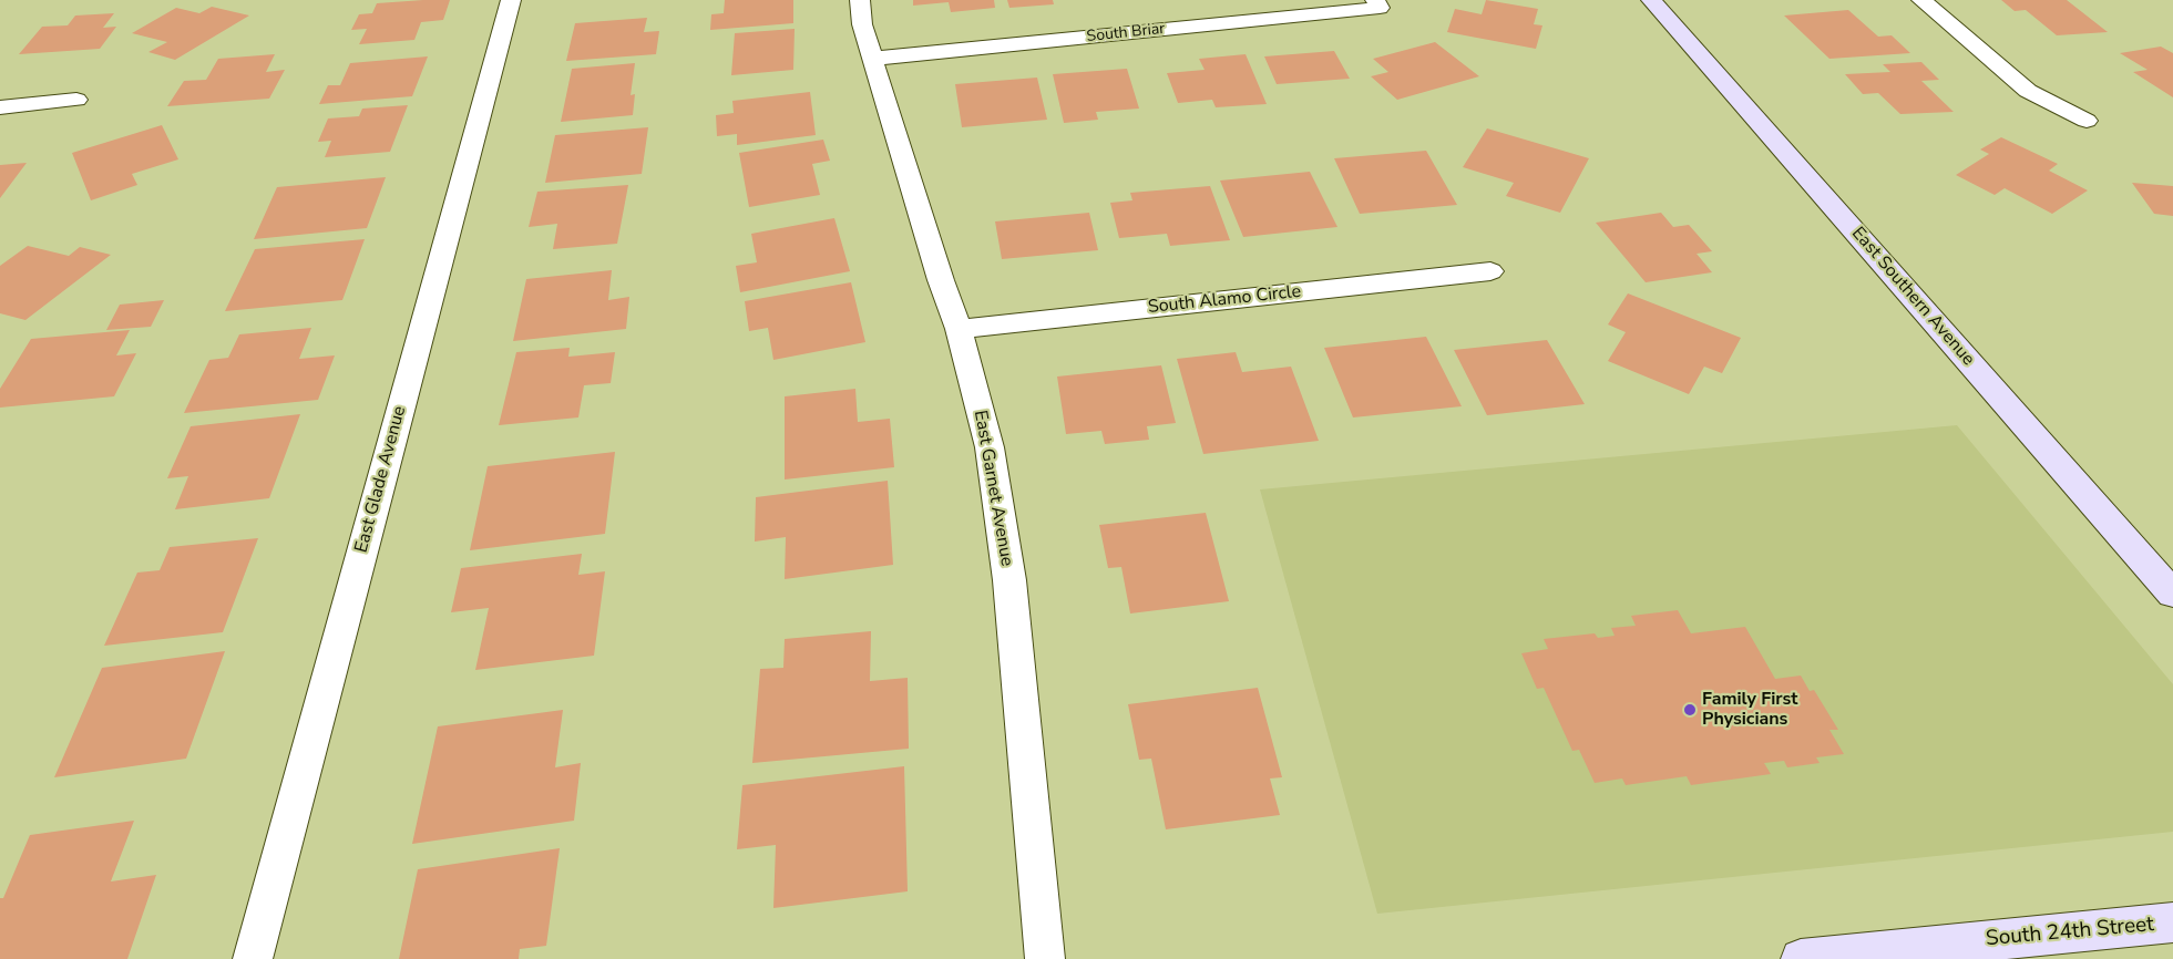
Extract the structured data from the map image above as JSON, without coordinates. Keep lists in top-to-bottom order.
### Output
{
  "streets": {
    "main road": ["East Southern Avenue", "South 24th Street"],
    "street": [
      "South Briar",
      "South Alamo Circle",
      "East Glade Avenue",
      "East Garnet Avenue"
    ]
  },
  "crossings": [
    ["South Briar", "East Garnet Avenue"],
    ["South Alamo Circle", "East Garnet Avenue"]
  ],
  "places": ["Family First Physicians"]
}
